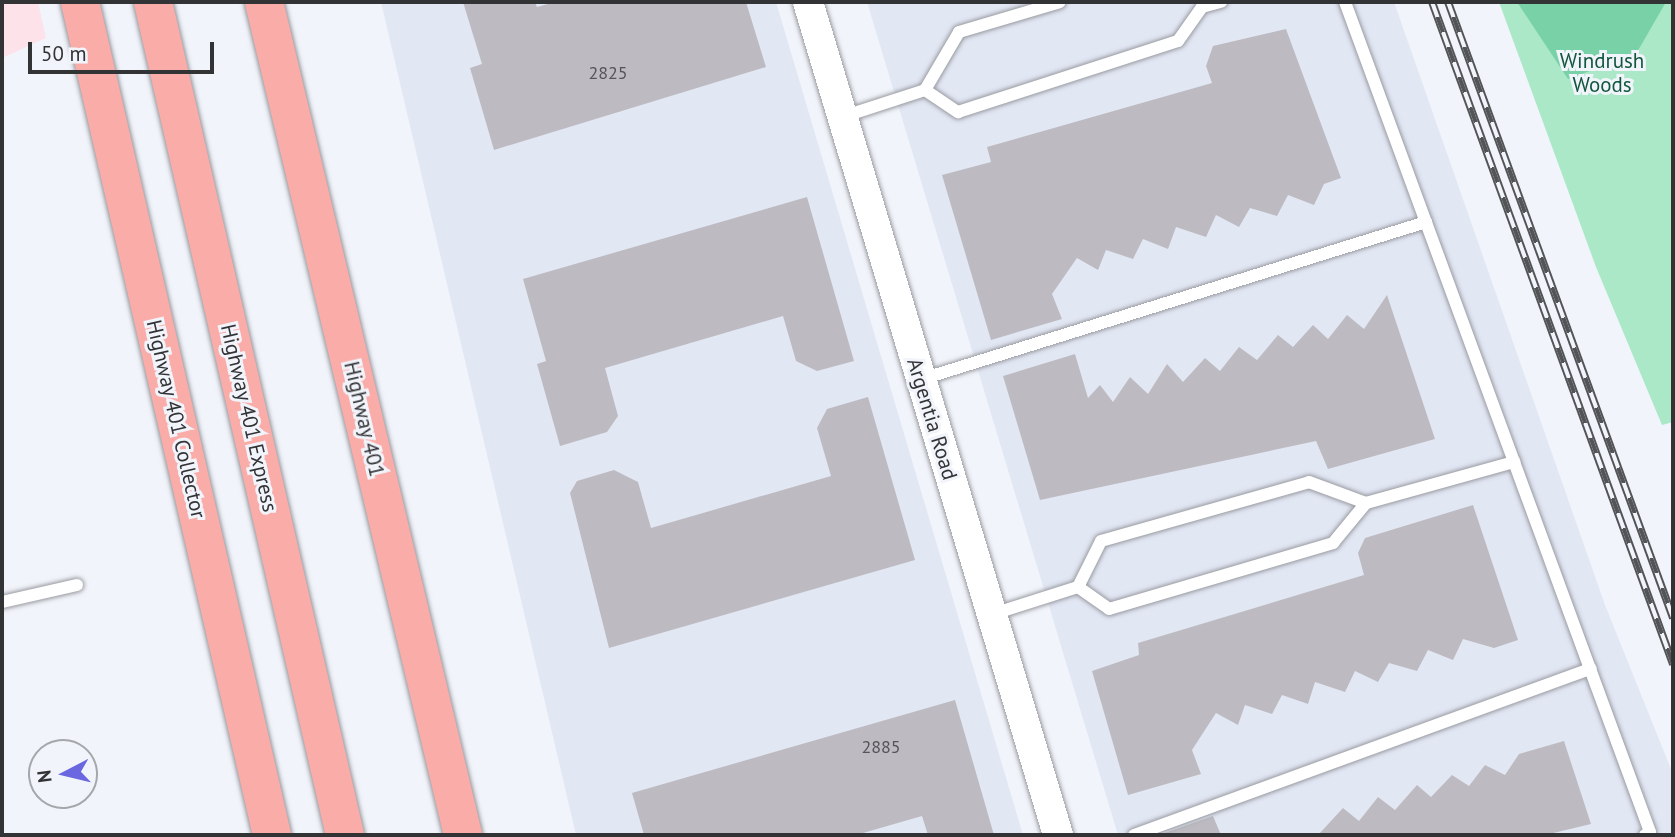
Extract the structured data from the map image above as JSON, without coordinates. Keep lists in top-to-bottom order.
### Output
{
  "streets": {
    "highway": ["Highway 401 Express", "Highway 401 Collector", "Highway 401"],
    "street": ["Argentia Road"]
  },
  "parks": ["Windrush Woods"],
  "house_numbers": ["2825", "2885"],
  "scale_bar": "50 m",
  "north": "left"
}
